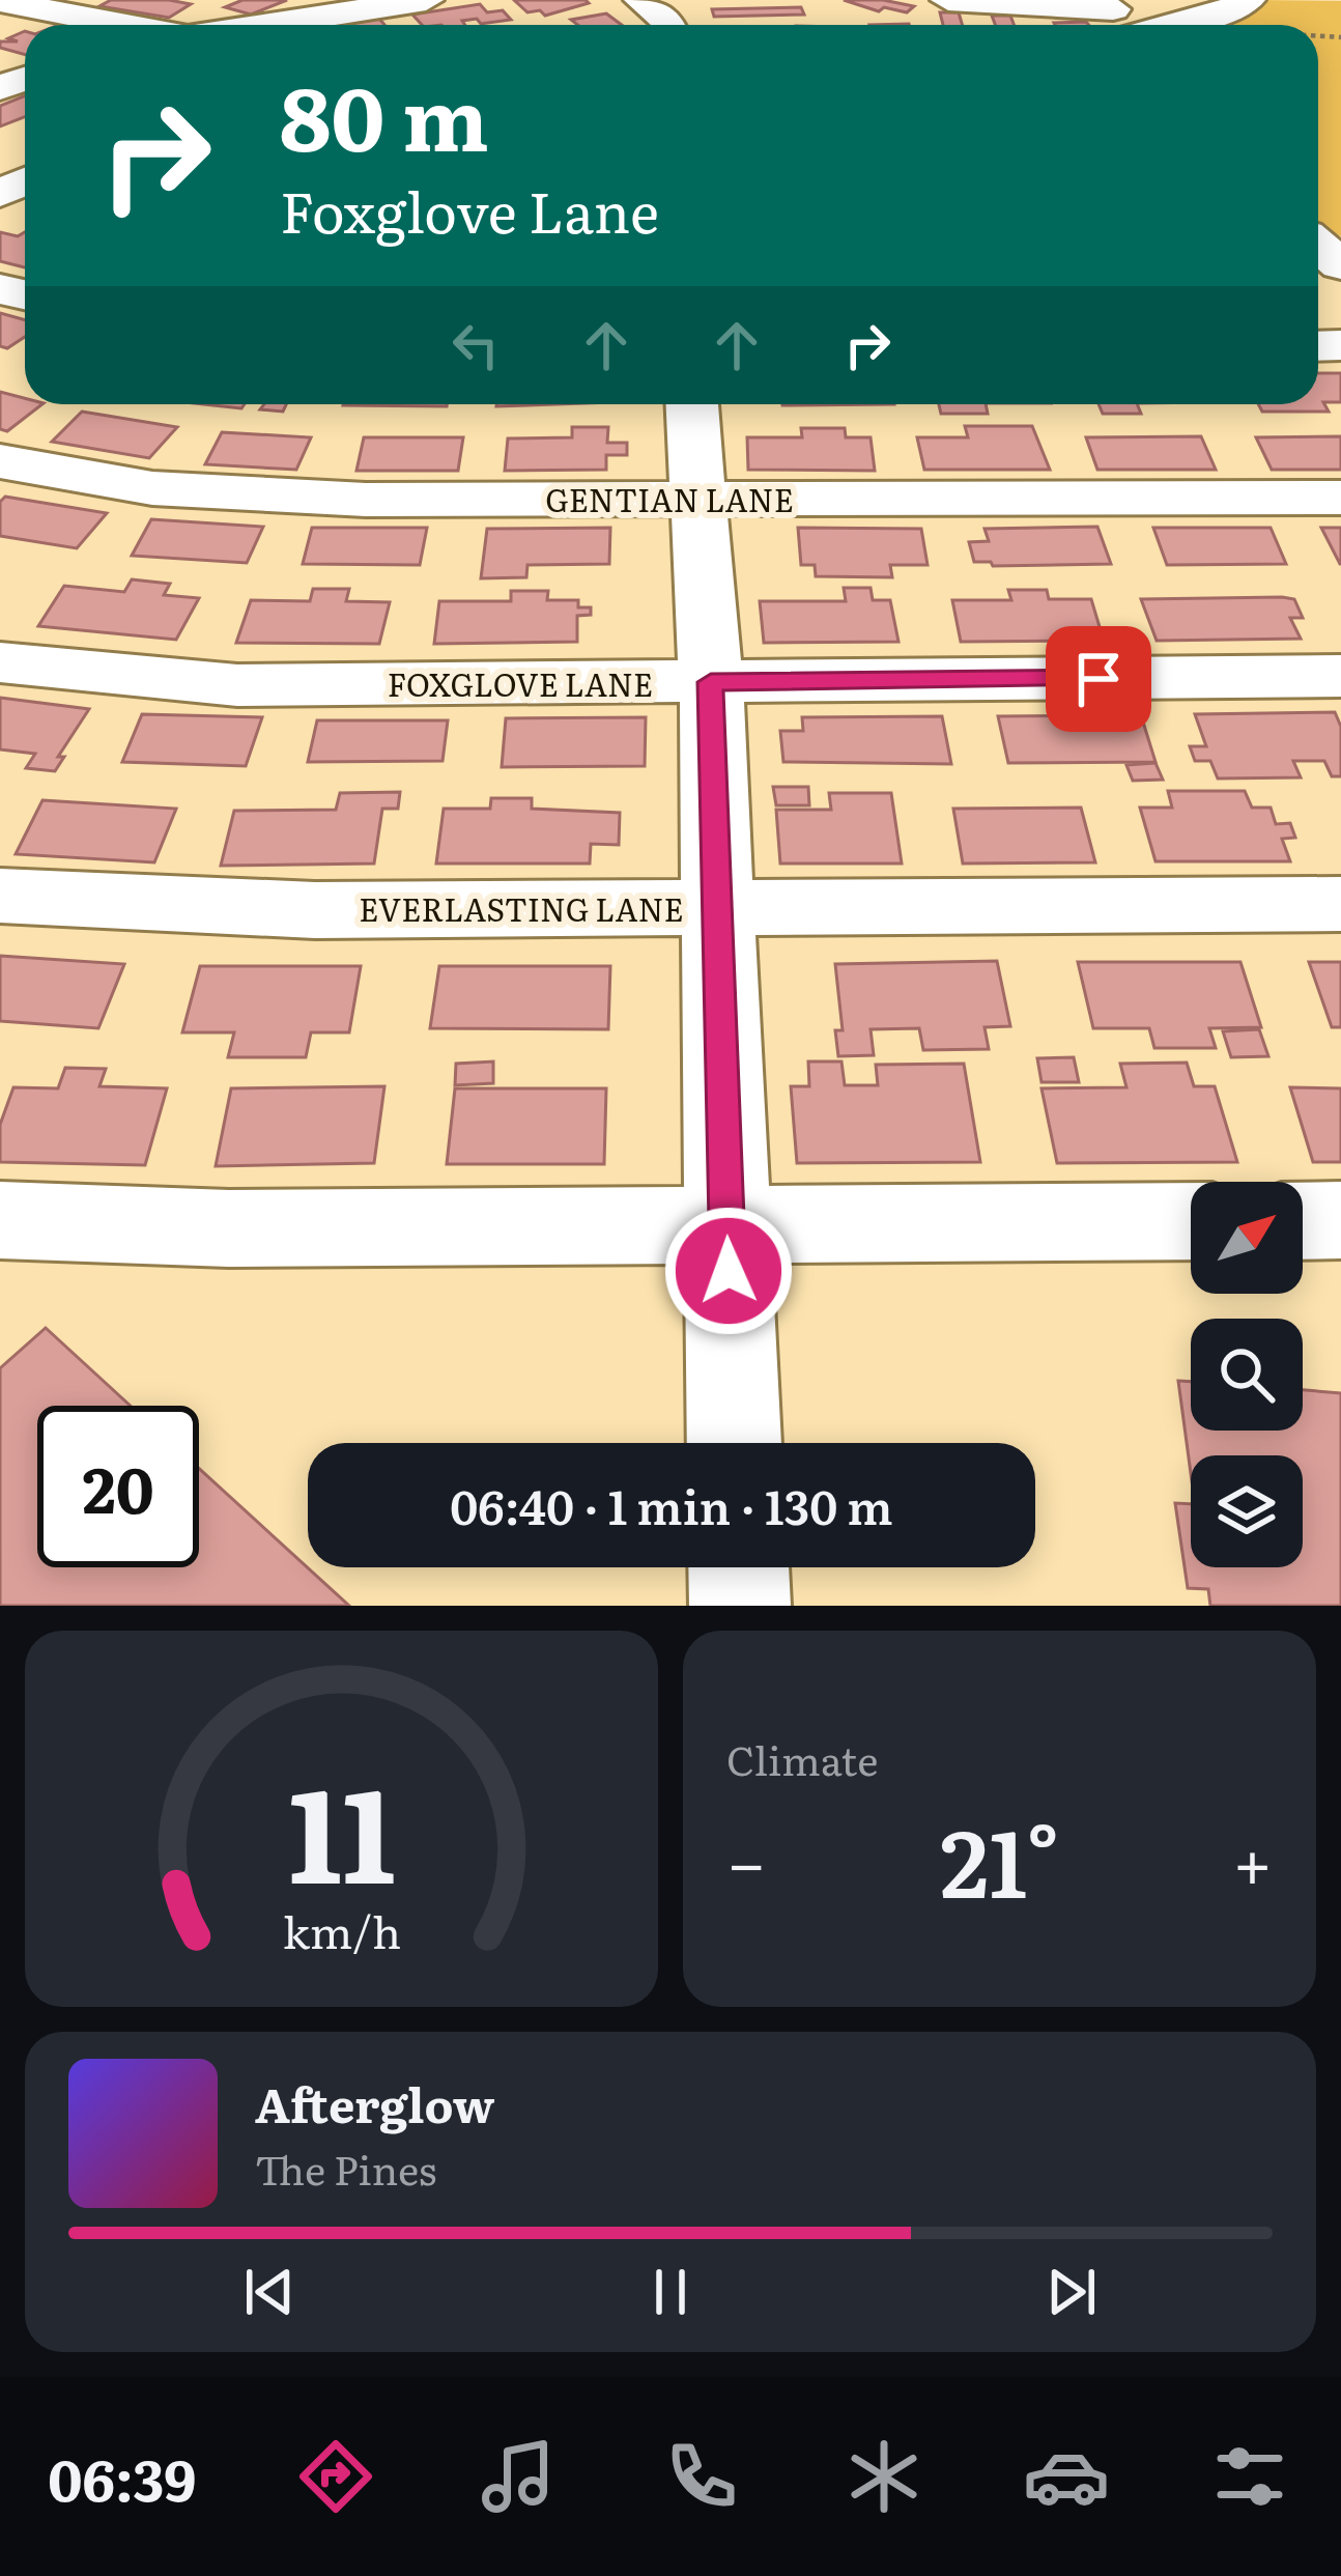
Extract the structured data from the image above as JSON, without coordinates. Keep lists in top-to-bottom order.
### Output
{
  "streets": {
    "street": ["GENTIAN LANE", "FOXGLOVE LANE", "EVERLASTING LANE"]
  },
  "north": "top right",
  "page": {
    "turn": ["80 m", "Foxglove Lane"],
    "limit": "20",
    "trip": "06:40 · 1 min · 130 m",
    "tile": "Climate",
    "heat": ["−", "21°", "+"],
    "song": ["Afterglow", "The Pines"],
    "tabs": "06:39",
    "gauge": ["11", "km/h"]
  }
}
